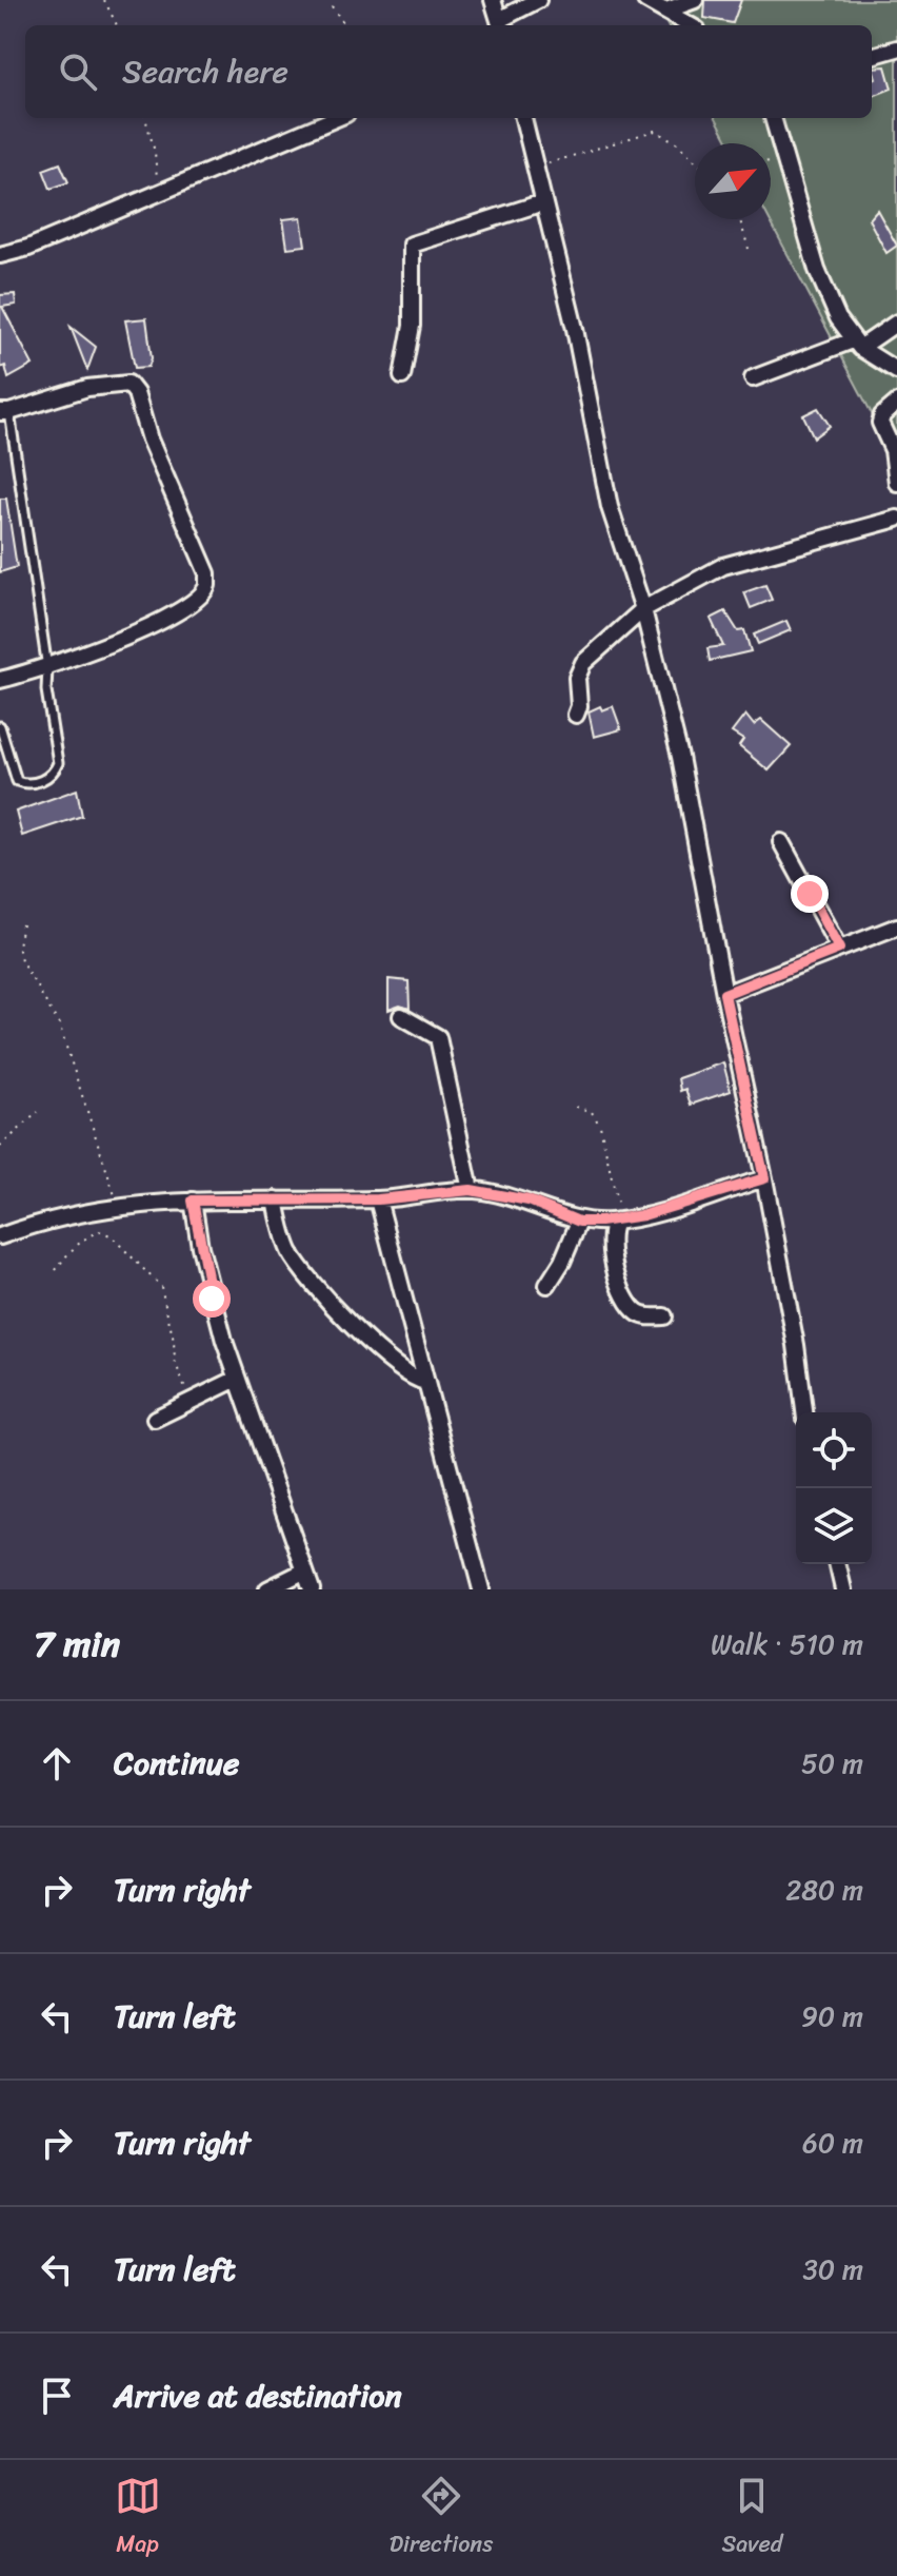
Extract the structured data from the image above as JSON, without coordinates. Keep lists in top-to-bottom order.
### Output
{
  "north": "top right",
  "page": {
    "search": "Search here",
    "heading": ["7 min", "Walk · 510 m"],
    "list": [
      ["Continue", "50 m"],
      ["Turn right", "280 m"],
      ["Turn left", "90 m"],
      ["Turn right", "60 m"],
      ["Turn left", "30 m"],
      "Arrive at destination"
    ],
    "nav": ["Map", "Directions", "Saved"]
  }
}
